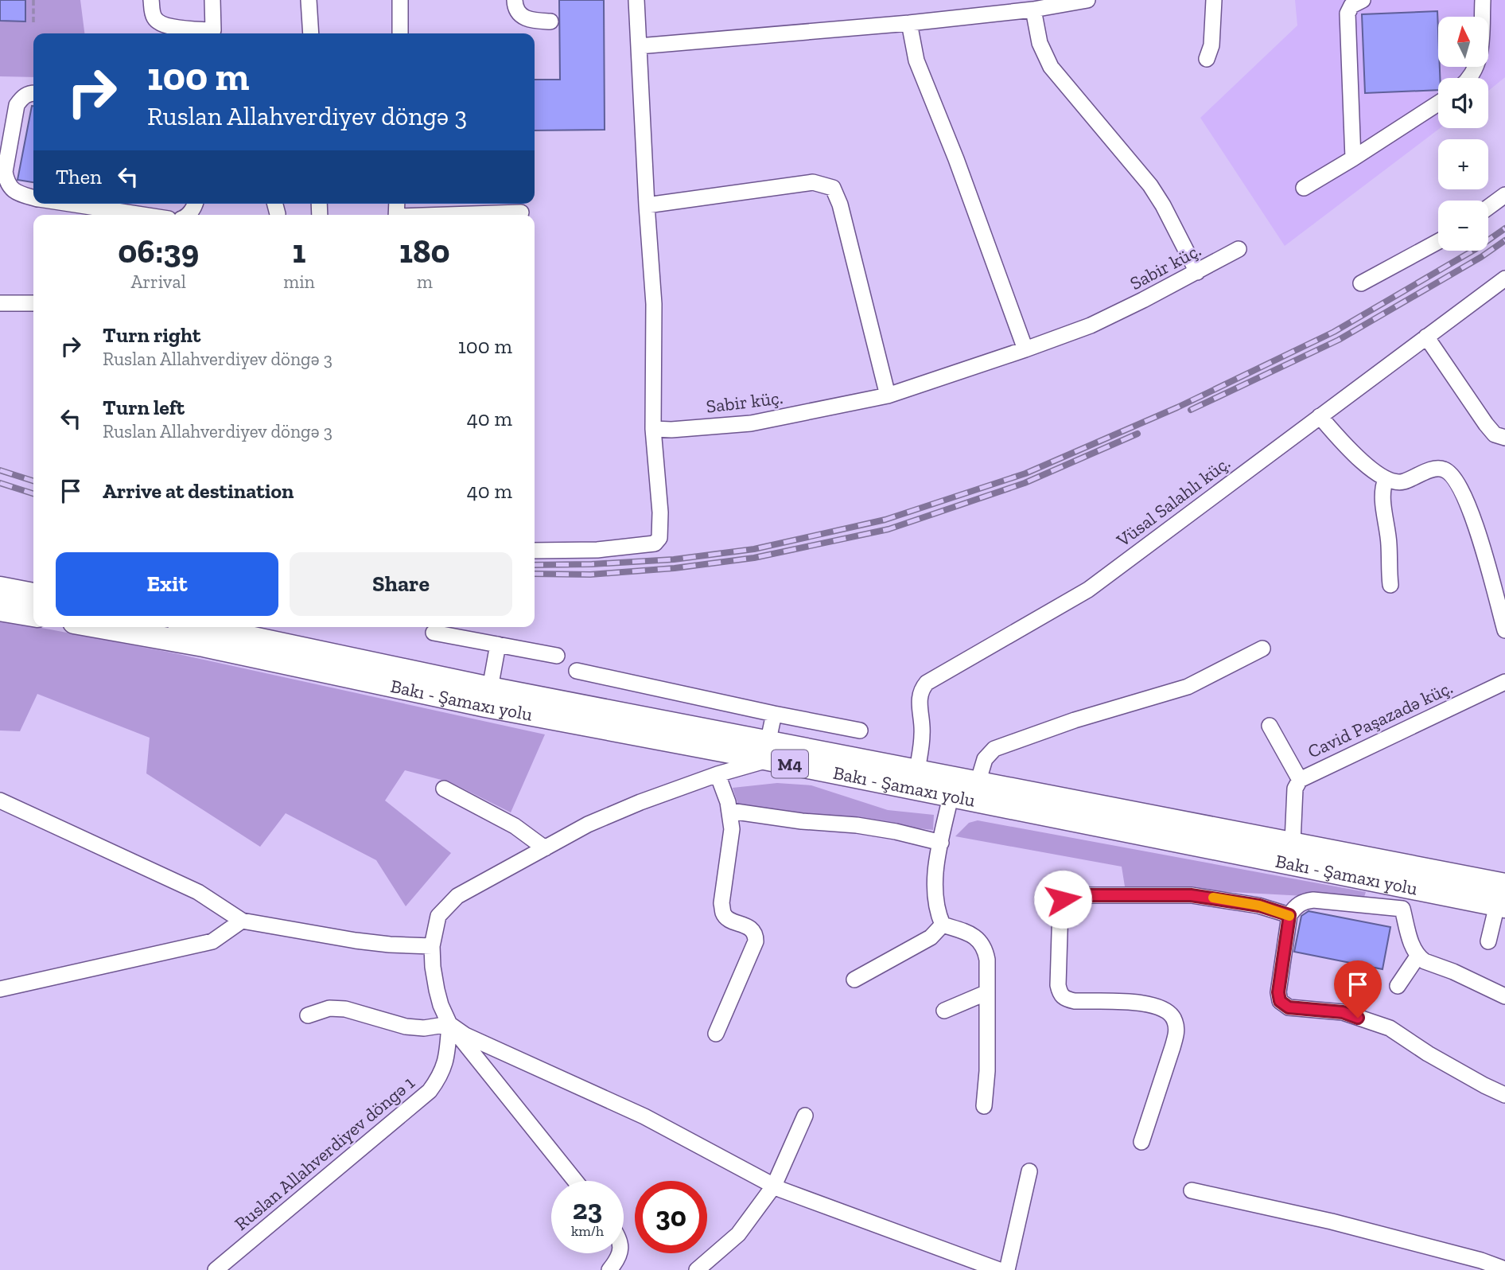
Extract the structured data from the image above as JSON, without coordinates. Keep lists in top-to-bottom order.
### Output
{
  "streets": {
    "highway": ["Bakı - Şamaxı yolu", "M4"],
    "street": [
      "Sabir küç.",
      "Vüsal Salahlı küç.",
      "Cavid Paşazadə küç.",
      "Ruslan Allahverdiyev döngə 1"
    ]
  },
  "crossings": [
    ["Vüsal Salahlı küç.", "Bakı - Şamaxı yolu"],
    ["Bakı - Şamaxı yolu", "Cavid Paşazadə küç."]
  ],
  "north": "top",
  "page": {
    "map_buttons": ["+", "−"],
    "turn": ["100 m", "Ruslan Allahverdiyev döngə 3"],
    "then": "Then",
    "eta": [
      "06:39",
      "Arrival",
      "1",
      "min",
      "180",
      "m"
    ],
    "list": [
      {
        "name": "Turn right",
        "note": "Ruslan Allahverdiyev döngə 3",
        "value": "100 m"
      },
      {
        "name": "Turn left",
        "note": "Ruslan Allahverdiyev döngə 3",
        "value": "40 m"
      },
      {
        "name": "Arrive at destination",
        "value": "40 m"
      }
    ],
    "buttons": ["Exit", "Share"],
    "speed": "23 km/h",
    "limit": "30"
  }
}
